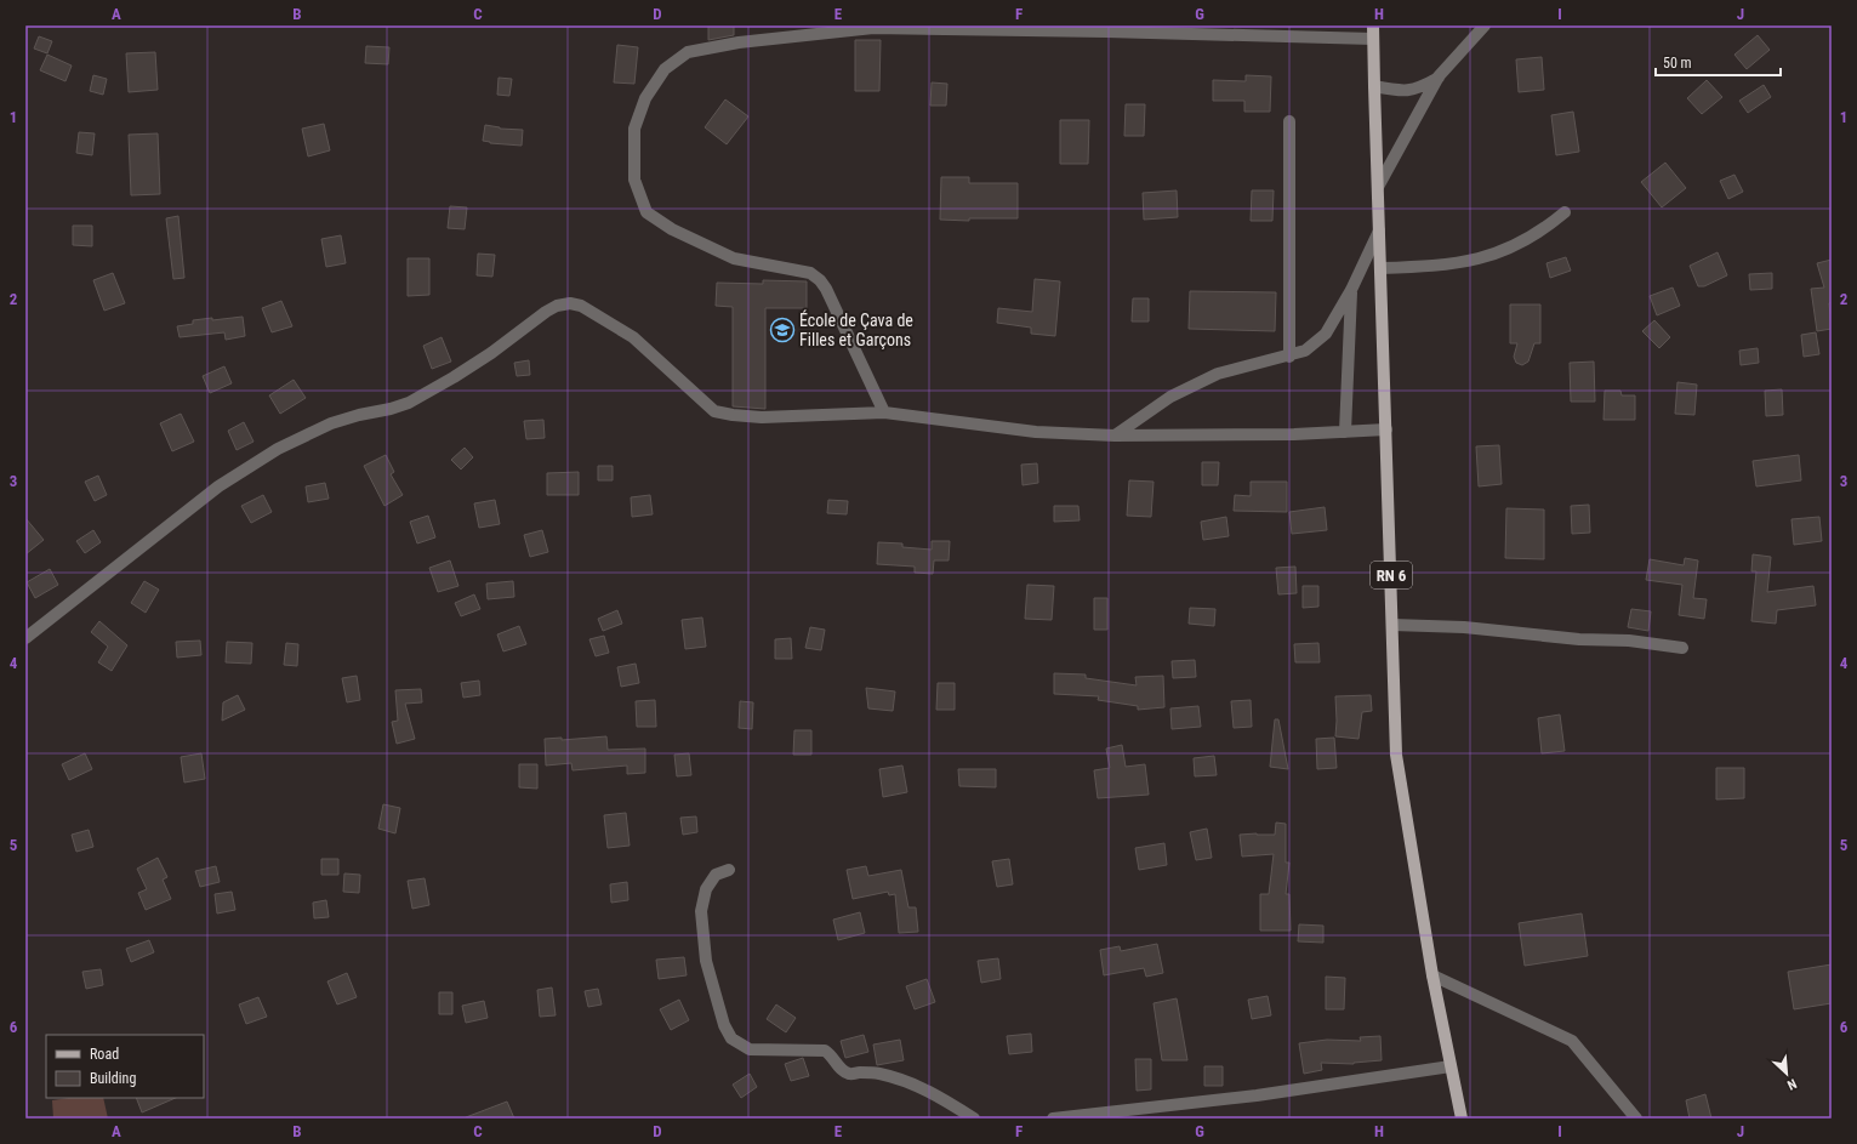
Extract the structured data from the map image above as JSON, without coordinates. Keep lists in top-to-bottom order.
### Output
{
  "streets": {
    "main road": ["RN 6"]
  },
  "places": {
    "school or university": ["École de Çava de Filles et Garçons"]
  },
  "legend": ["Road", "Building"],
  "scale_bar": "50 m",
  "north": "bottom right",
  "grid": {
    "columns": [
      "A",
      "B",
      "C",
      "D",
      "E",
      "F",
      "G",
      "H",
      "I",
      "J"
    ],
    "rows": [
      "1",
      "2",
      "3",
      "4",
      "5",
      "6"
    ]
  }
}
